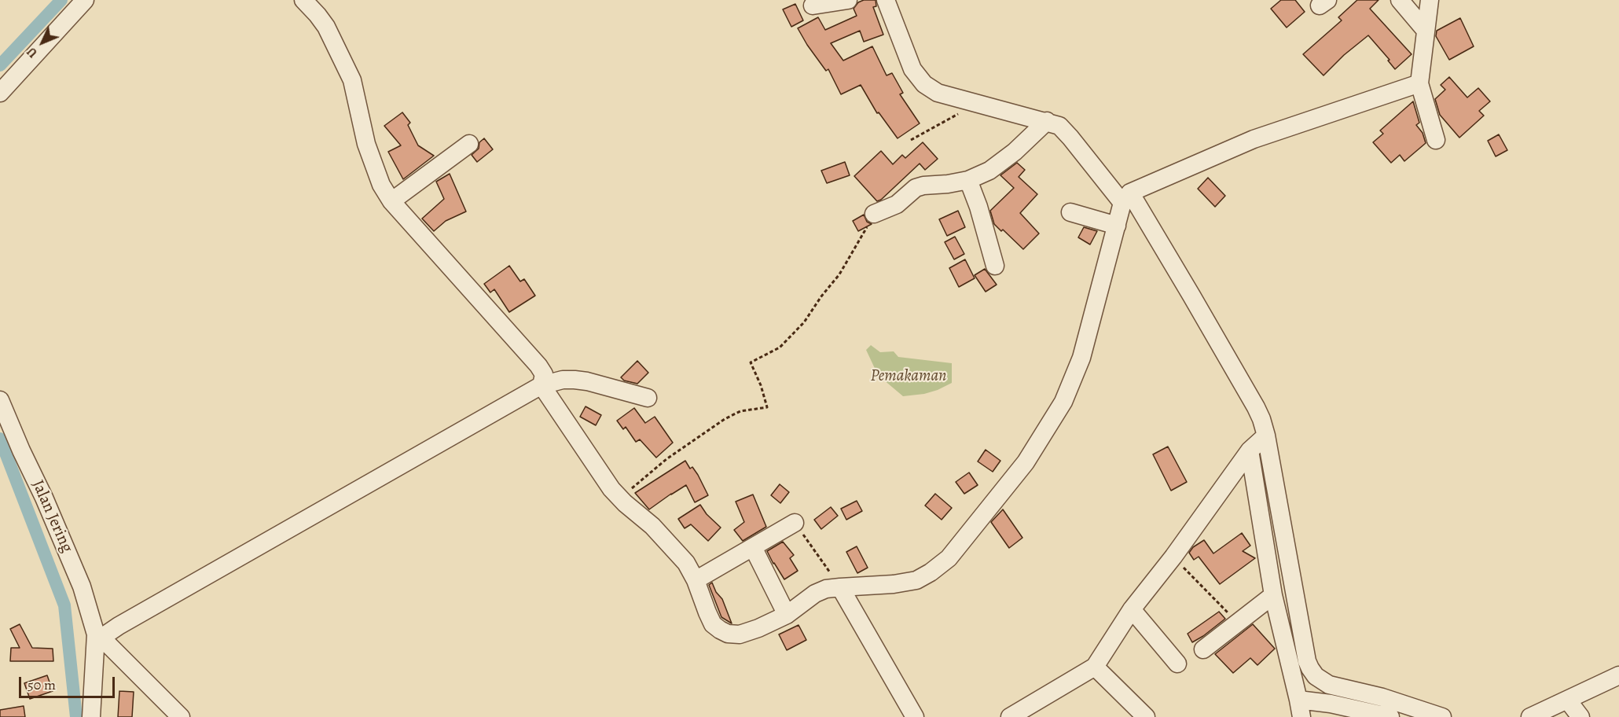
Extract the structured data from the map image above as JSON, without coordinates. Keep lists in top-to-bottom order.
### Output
{
  "streets": {
    "street": ["Jalan Jering"]
  },
  "parks": ["Pemakaman"],
  "scale_bar": "50 m",
  "north": "bottom left"
}
